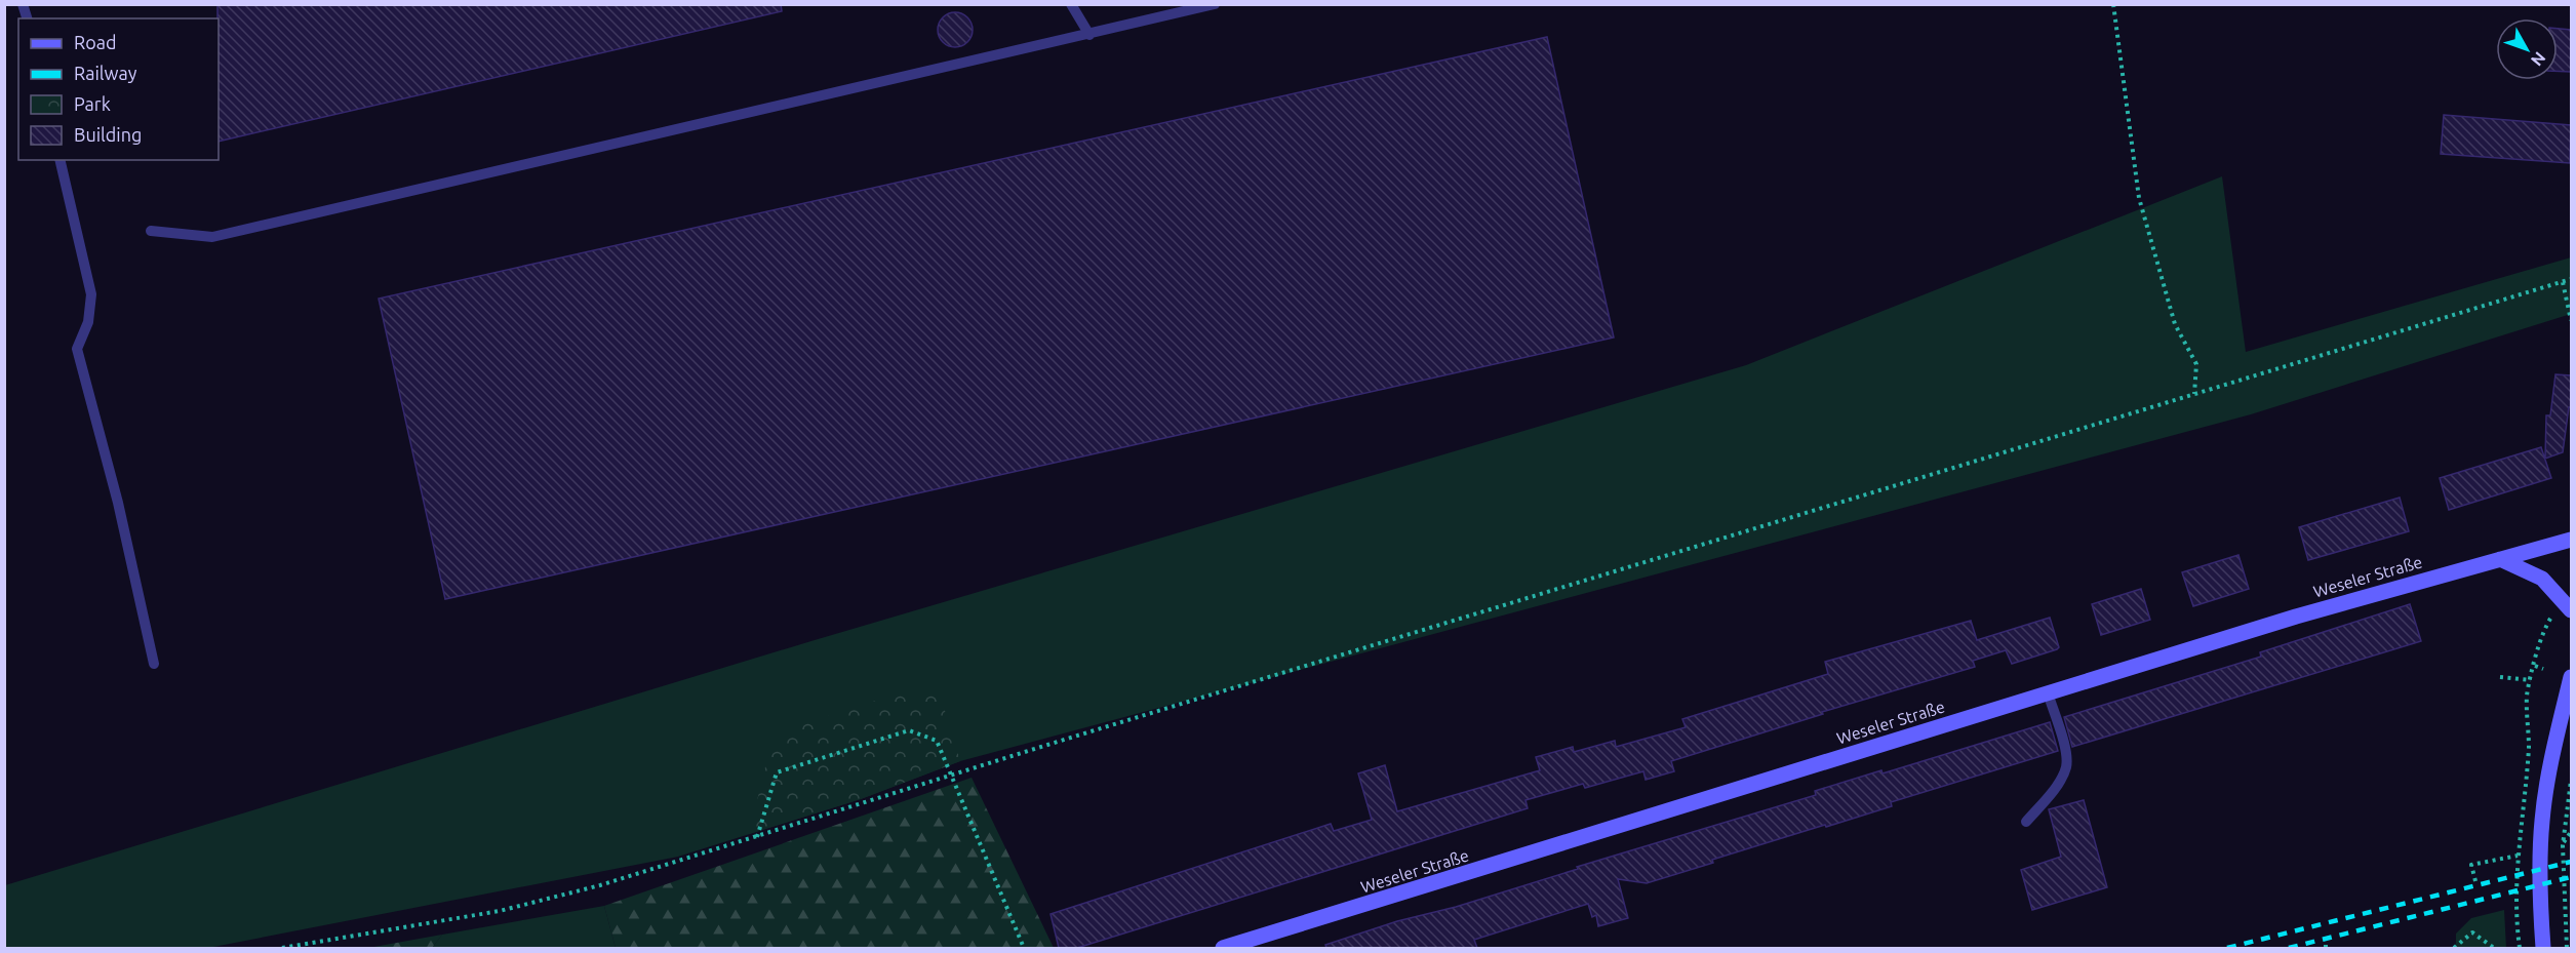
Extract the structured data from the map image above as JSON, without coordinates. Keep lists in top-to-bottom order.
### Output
{
  "streets": {
    "main road": ["Weseler Straße"]
  },
  "legend": [
    "Road",
    "Railway",
    "Park",
    "Building"
  ],
  "north": "bottom right"
}
